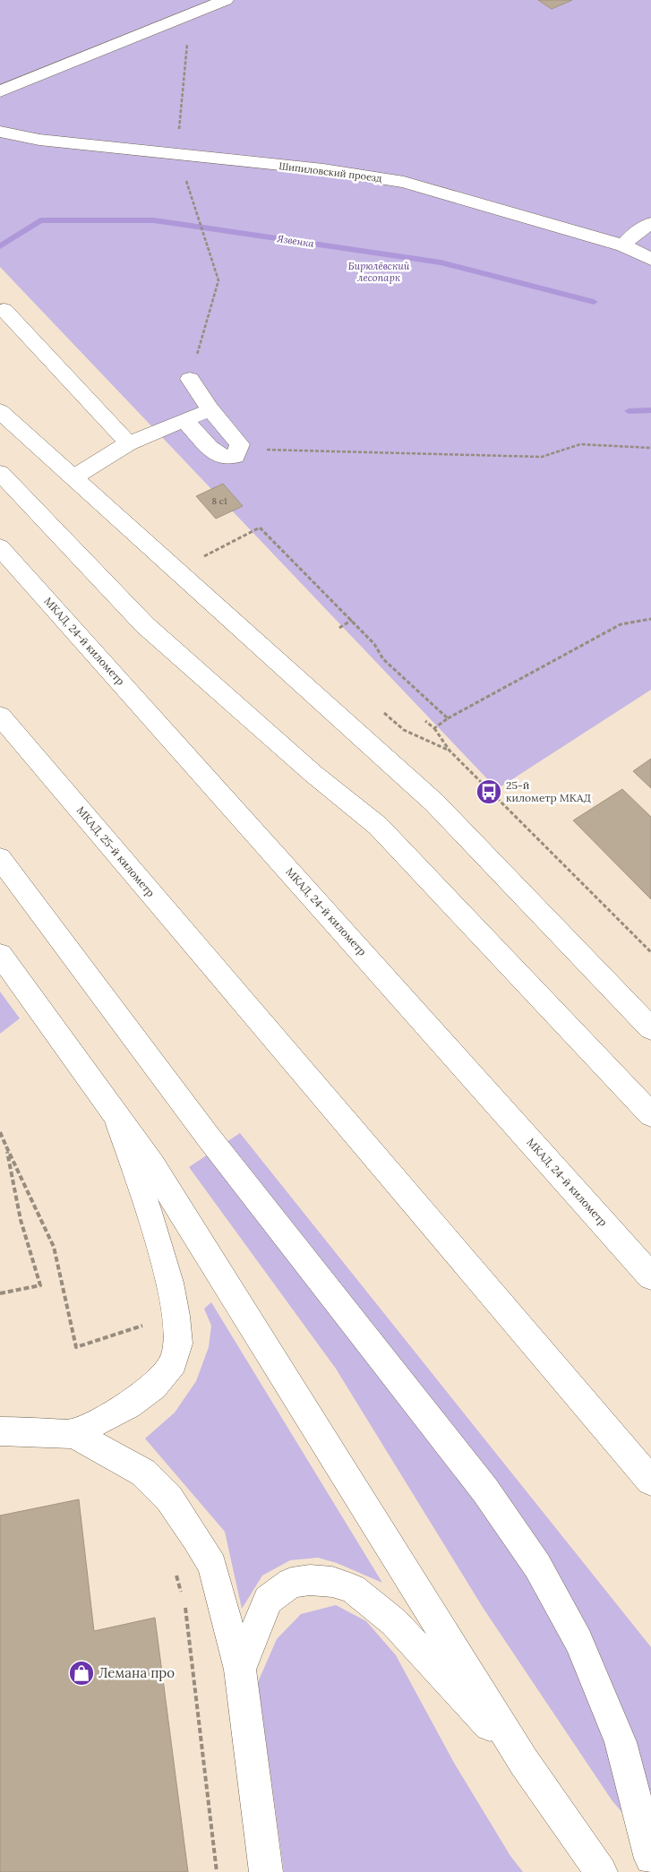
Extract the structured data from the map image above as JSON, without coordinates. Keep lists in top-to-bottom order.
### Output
{
  "streets": {
    "main road": ["Шипиловский проезд", "МКАД, 24-й километр", "МКАД, 25-й километр"]
  },
  "water": ["Язвенка"],
  "parks": ["Бирюлёвский лесопарк"],
  "places": {
    "bus stop": ["25-й километр МКАД"],
    "shop": ["Лемана про"]
  },
  "house_numbers": ["8 с1"]
}
